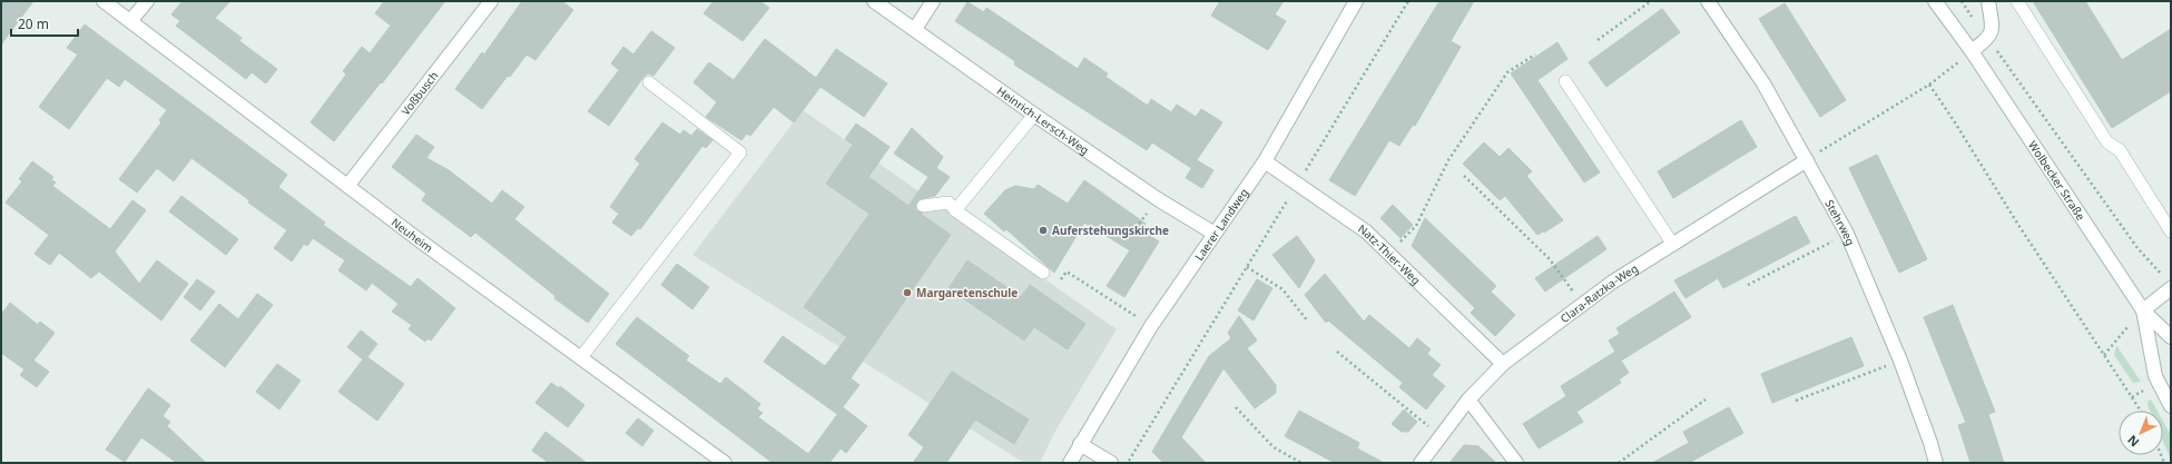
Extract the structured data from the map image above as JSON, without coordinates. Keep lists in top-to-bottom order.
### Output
{
  "streets": {
    "street": [
      "Voßbusch",
      "Heinrich-Lersch-Weg",
      "Wolbecker Straße",
      "Stehrweg",
      "Laerer Landweg",
      "Neuheim",
      "Natz-Thier-Weg",
      "Clara-Ratzka-Weg"
    ]
  },
  "crossings": [
    ["Voßbusch", "Neuheim"],
    ["Heinrich-Lersch-Weg", "Laerer Landweg"],
    ["Stehrweg", "Clara-Ratzka-Weg"],
    ["Laerer Landweg", "Natz-Thier-Weg"],
    ["Natz-Thier-Weg", "Clara-Ratzka-Weg"]
  ],
  "places": ["Auferstehungskirche", "Margaretenschule"],
  "scale_bar": "20 m",
  "north": "bottom left"
}
